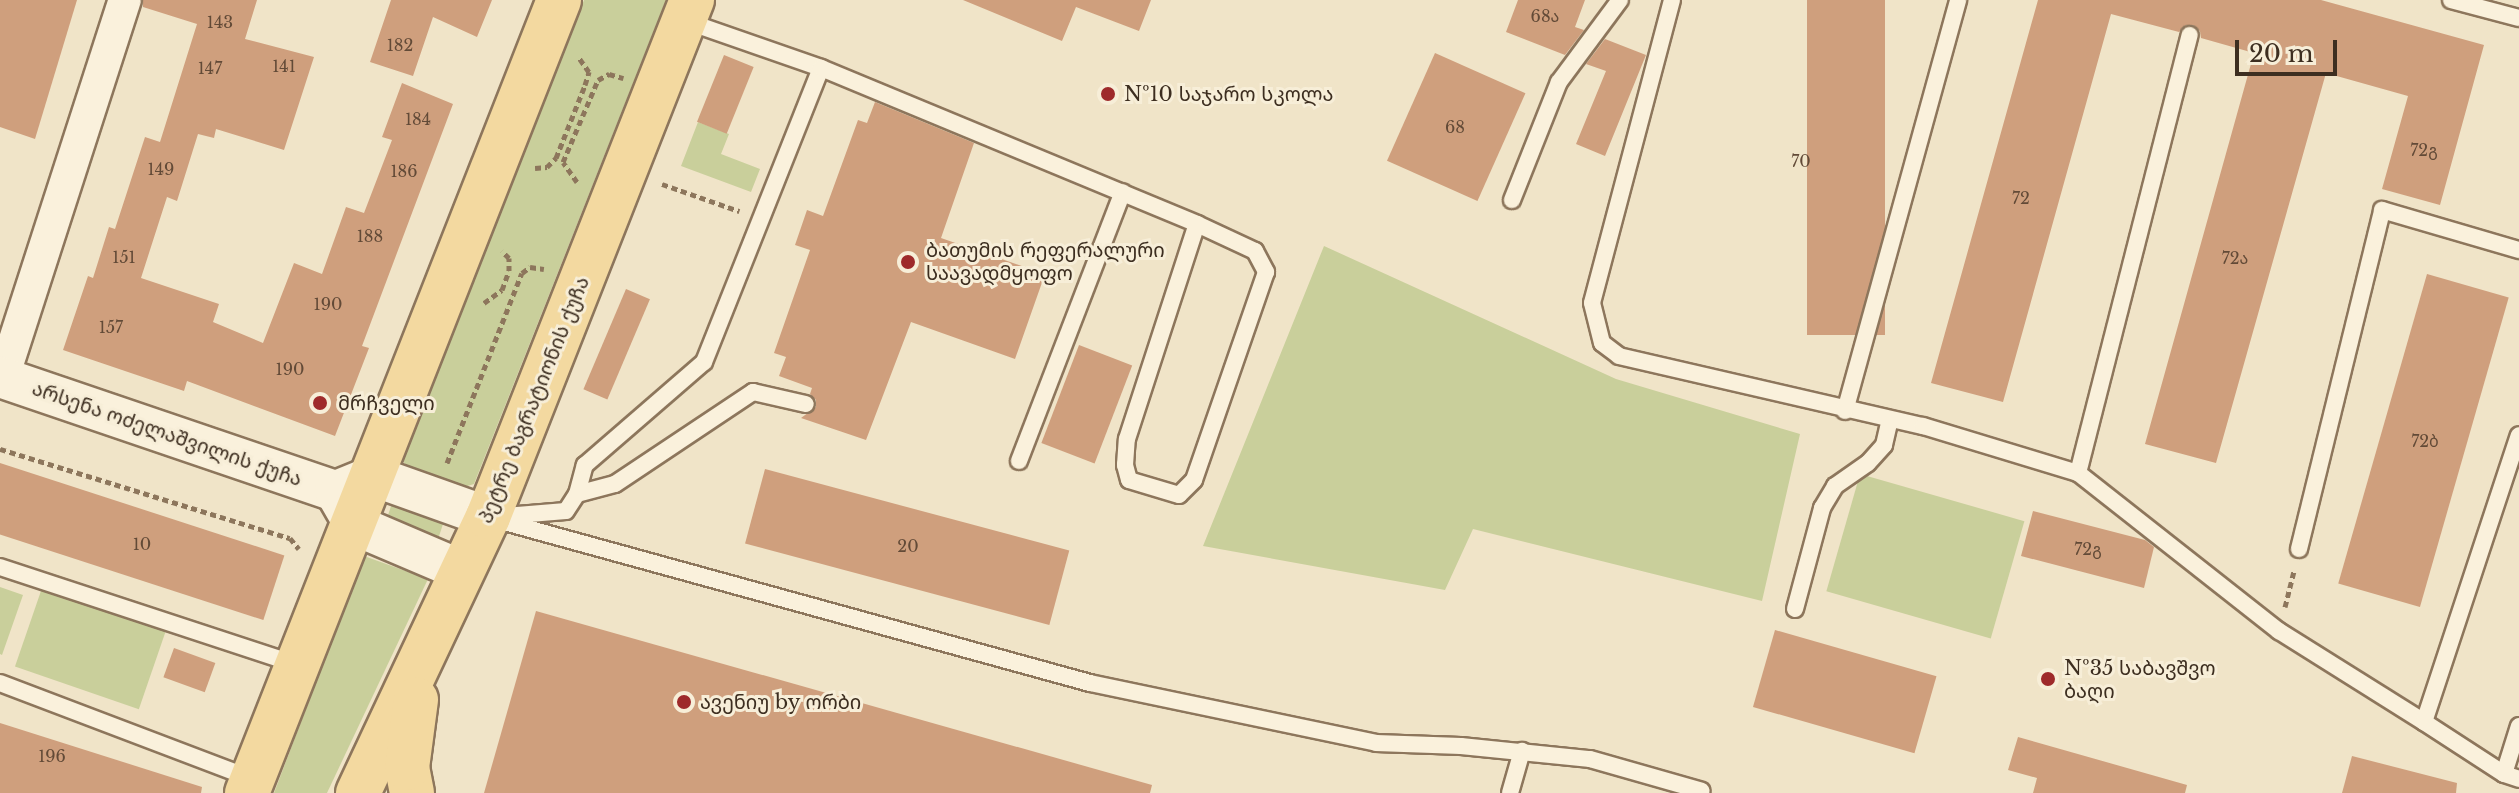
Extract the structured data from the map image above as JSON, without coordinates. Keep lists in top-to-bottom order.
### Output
{
  "streets": {
    "main road": ["პეტრე ბაგრატიონის ქუჩა"],
    "street": ["არსენა ოძელაშვილის ქუჩა"]
  },
  "places": [
    "№10 საჯარო სკოლა",
    "ბათუმის რეფერალური საავადმყოფო",
    "მრჩველი",
    "№35 საბავშვო ბაღი",
    "ავენიუ by ორბი"
  ],
  "house_numbers": [
    "68ა",
    "143",
    "182",
    "141",
    "147",
    "184",
    "68",
    "72გ",
    "70",
    "149",
    "186",
    "72",
    "188",
    "151",
    "72ა",
    "190",
    "157",
    "190",
    "72ბ",
    "10",
    "20",
    "72გ",
    "196"
  ],
  "scale_bar": "20 m"
}
